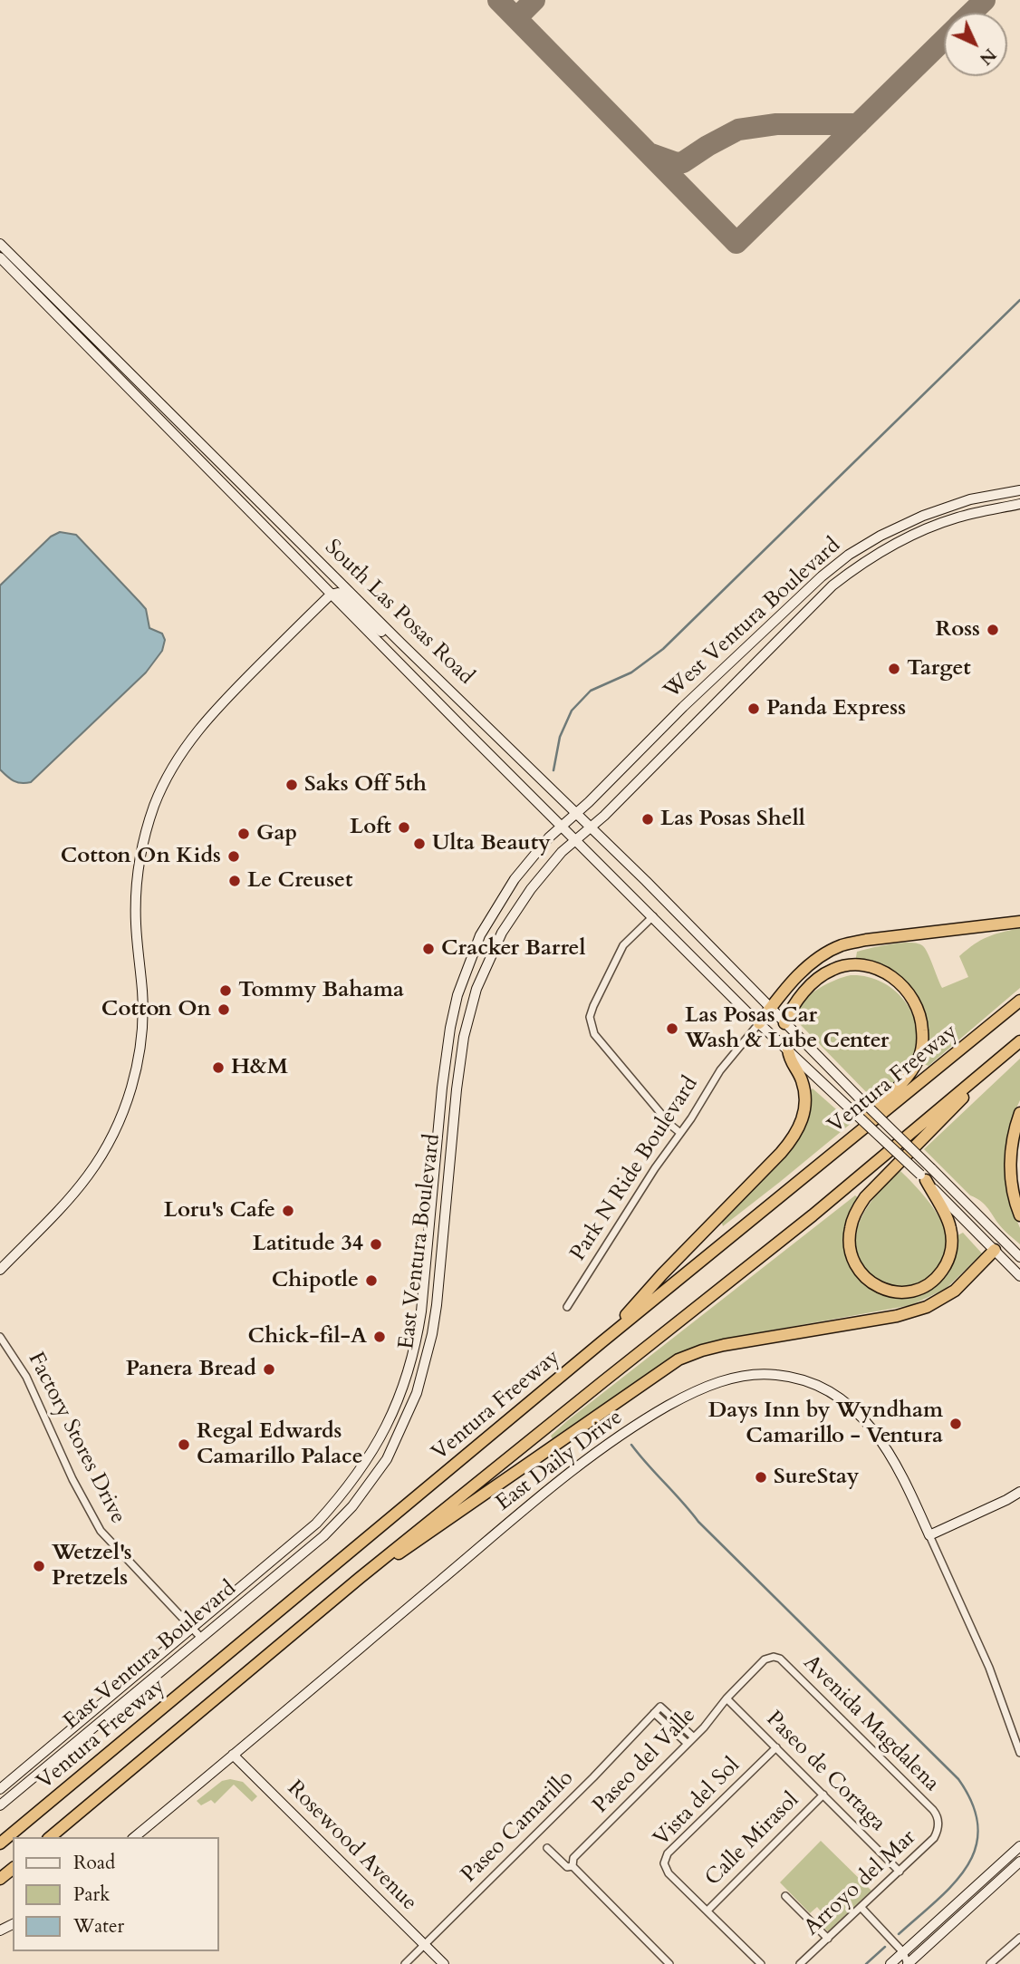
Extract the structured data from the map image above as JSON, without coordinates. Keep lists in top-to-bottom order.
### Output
{
  "streets": {
    "highway": ["Ventura Freeway"],
    "main road": [
      "South Las Posas Road",
      "West Ventura Boulevard",
      "East Ventura Boulevard",
      "East Daily Drive",
      "Rosewood Avenue"
    ],
    "street": [
      "Park N Ride Boulevard",
      "Factory Stores Drive",
      "Avenida Magdalena",
      "Paseo del Valle",
      "Paseo de Cortaga",
      "Vista del Sol",
      "Paseo Camarillo",
      "Calle Mirasol",
      "Arroyo del Mar"
    ]
  },
  "crossings": [
    ["South Las Posas Road", "West Ventura Boulevard"],
    ["South Las Posas Road", "Park N Ride Boulevard"],
    ["South Las Posas Road", "East Ventura Boulevard"],
    ["West Ventura Boulevard", "East Ventura Boulevard"],
    ["East Ventura Boulevard", "Factory Stores Drive"],
    ["East Daily Drive", "Rosewood Avenue"],
    ["Avenida Magdalena", "Paseo del Valle"],
    ["Avenida Magdalena", "Arroyo del Mar"],
    ["Paseo del Valle", "Paseo de Cortaga"],
    ["Paseo del Valle", "Paseo Camarillo"],
    ["Paseo de Cortaga", "Vista del Sol"],
    ["Paseo de Cortaga", "Calle Mirasol"],
    ["Paseo de Cortaga", "Arroyo del Mar"],
    ["Vista del Sol", "Calle Mirasol"],
    ["Paseo Camarillo", "Rosewood Avenue"]
  ],
  "places": [
    "Ross",
    "Target",
    "Panda Express",
    "Saks Off 5th",
    "Las Posas Shell",
    "Loft",
    "Gap",
    "Ulta Beauty",
    "Cotton On Kids",
    "Le Creuset",
    "Cracker Barrel",
    "Tommy Bahama",
    "Cotton On",
    "Las Posas Car Wash & Lube Center",
    "H&M",
    "Loru's Cafe",
    "Latitude 34",
    "Chipotle",
    "Chick-fil-A",
    "Panera Bread",
    "Days Inn by Wyndham Camarillo - Ventura",
    "Regal Edwards Camarillo Palace",
    "SureStay",
    "Wetzel's Pretzels"
  ],
  "legend": ["Road", "Park", "Water"],
  "north": "bottom right"
}
